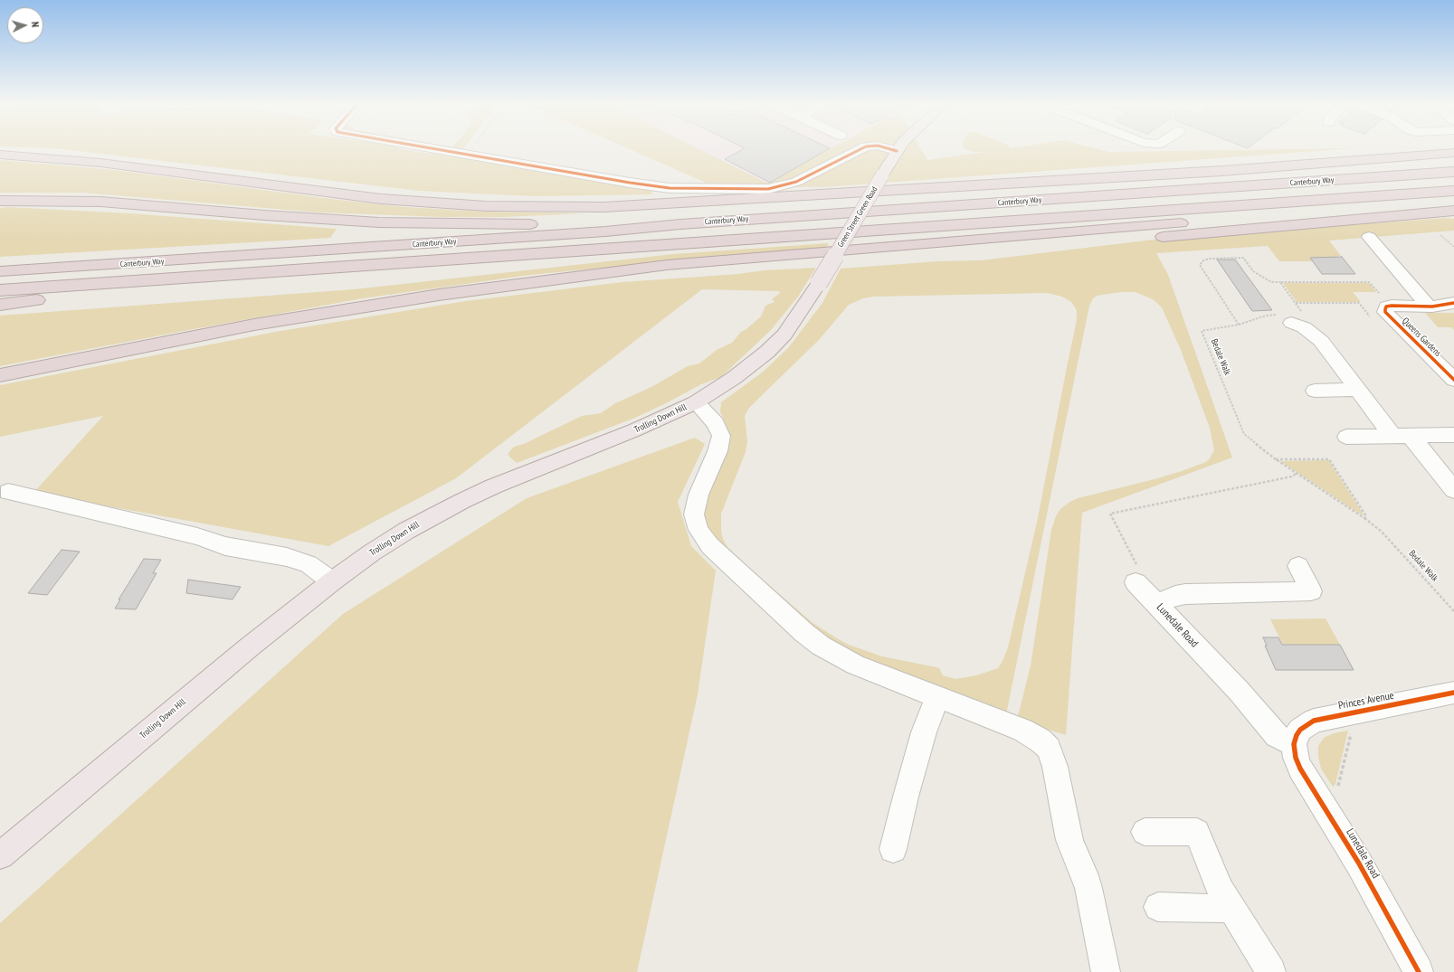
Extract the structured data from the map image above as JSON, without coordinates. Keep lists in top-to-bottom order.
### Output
{
  "streets": {
    "highway": ["Canterbury Way"],
    "main road": ["Green Street Green Road", "Trolling Down Hill"],
    "street": ["Queens Gardens", "Lunedale Road", "Princes Avenue"],
    "path": ["Bedale Walk"]
  },
  "crossings": [
    ["Green Street Green Road", "Trolling Down Hill"],
    ["Lunedale Road", "Princes Avenue"]
  ],
  "north": "right"
}
